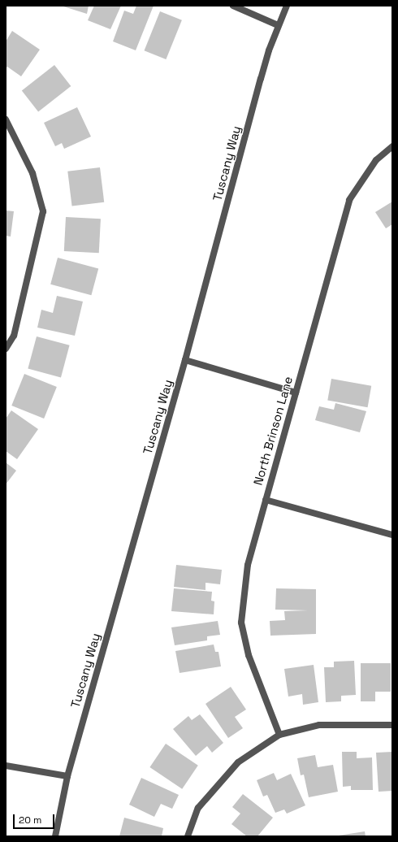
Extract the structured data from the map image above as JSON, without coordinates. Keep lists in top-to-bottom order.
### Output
{
  "streets": {
    "street": ["Tuscany Way", "North Brinson Lane"]
  },
  "scale_bar": "20 m"
}
